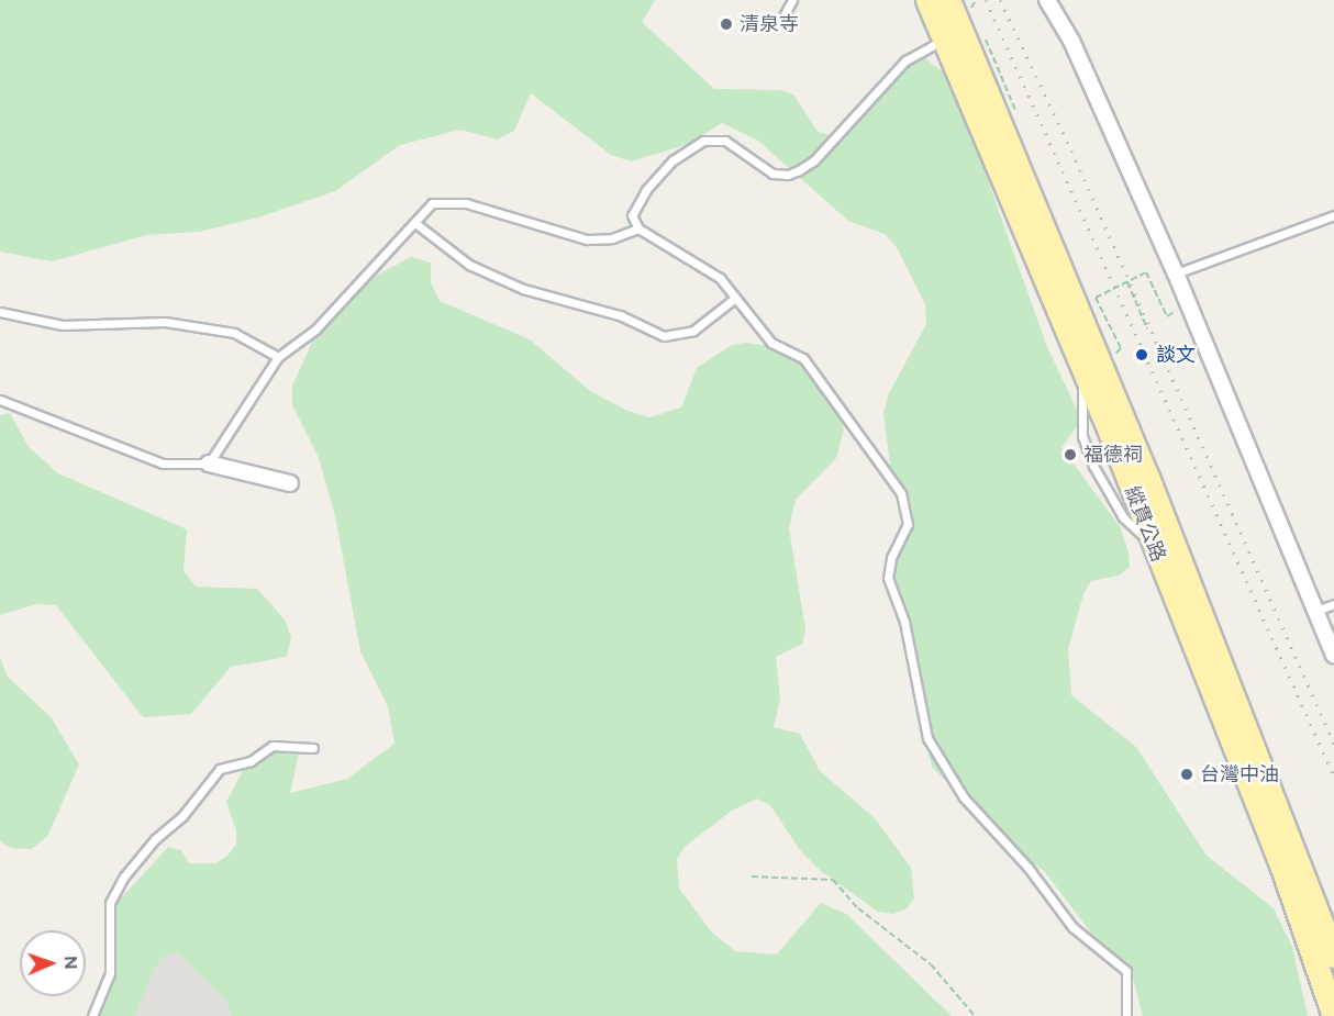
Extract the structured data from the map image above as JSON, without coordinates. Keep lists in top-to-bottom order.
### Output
{
  "streets": {
    "main road": ["縱貫公路"]
  },
  "places": [
    "清泉寺",
    "談文",
    "福德祠",
    "台灣中油"
  ],
  "north": "right"
}
